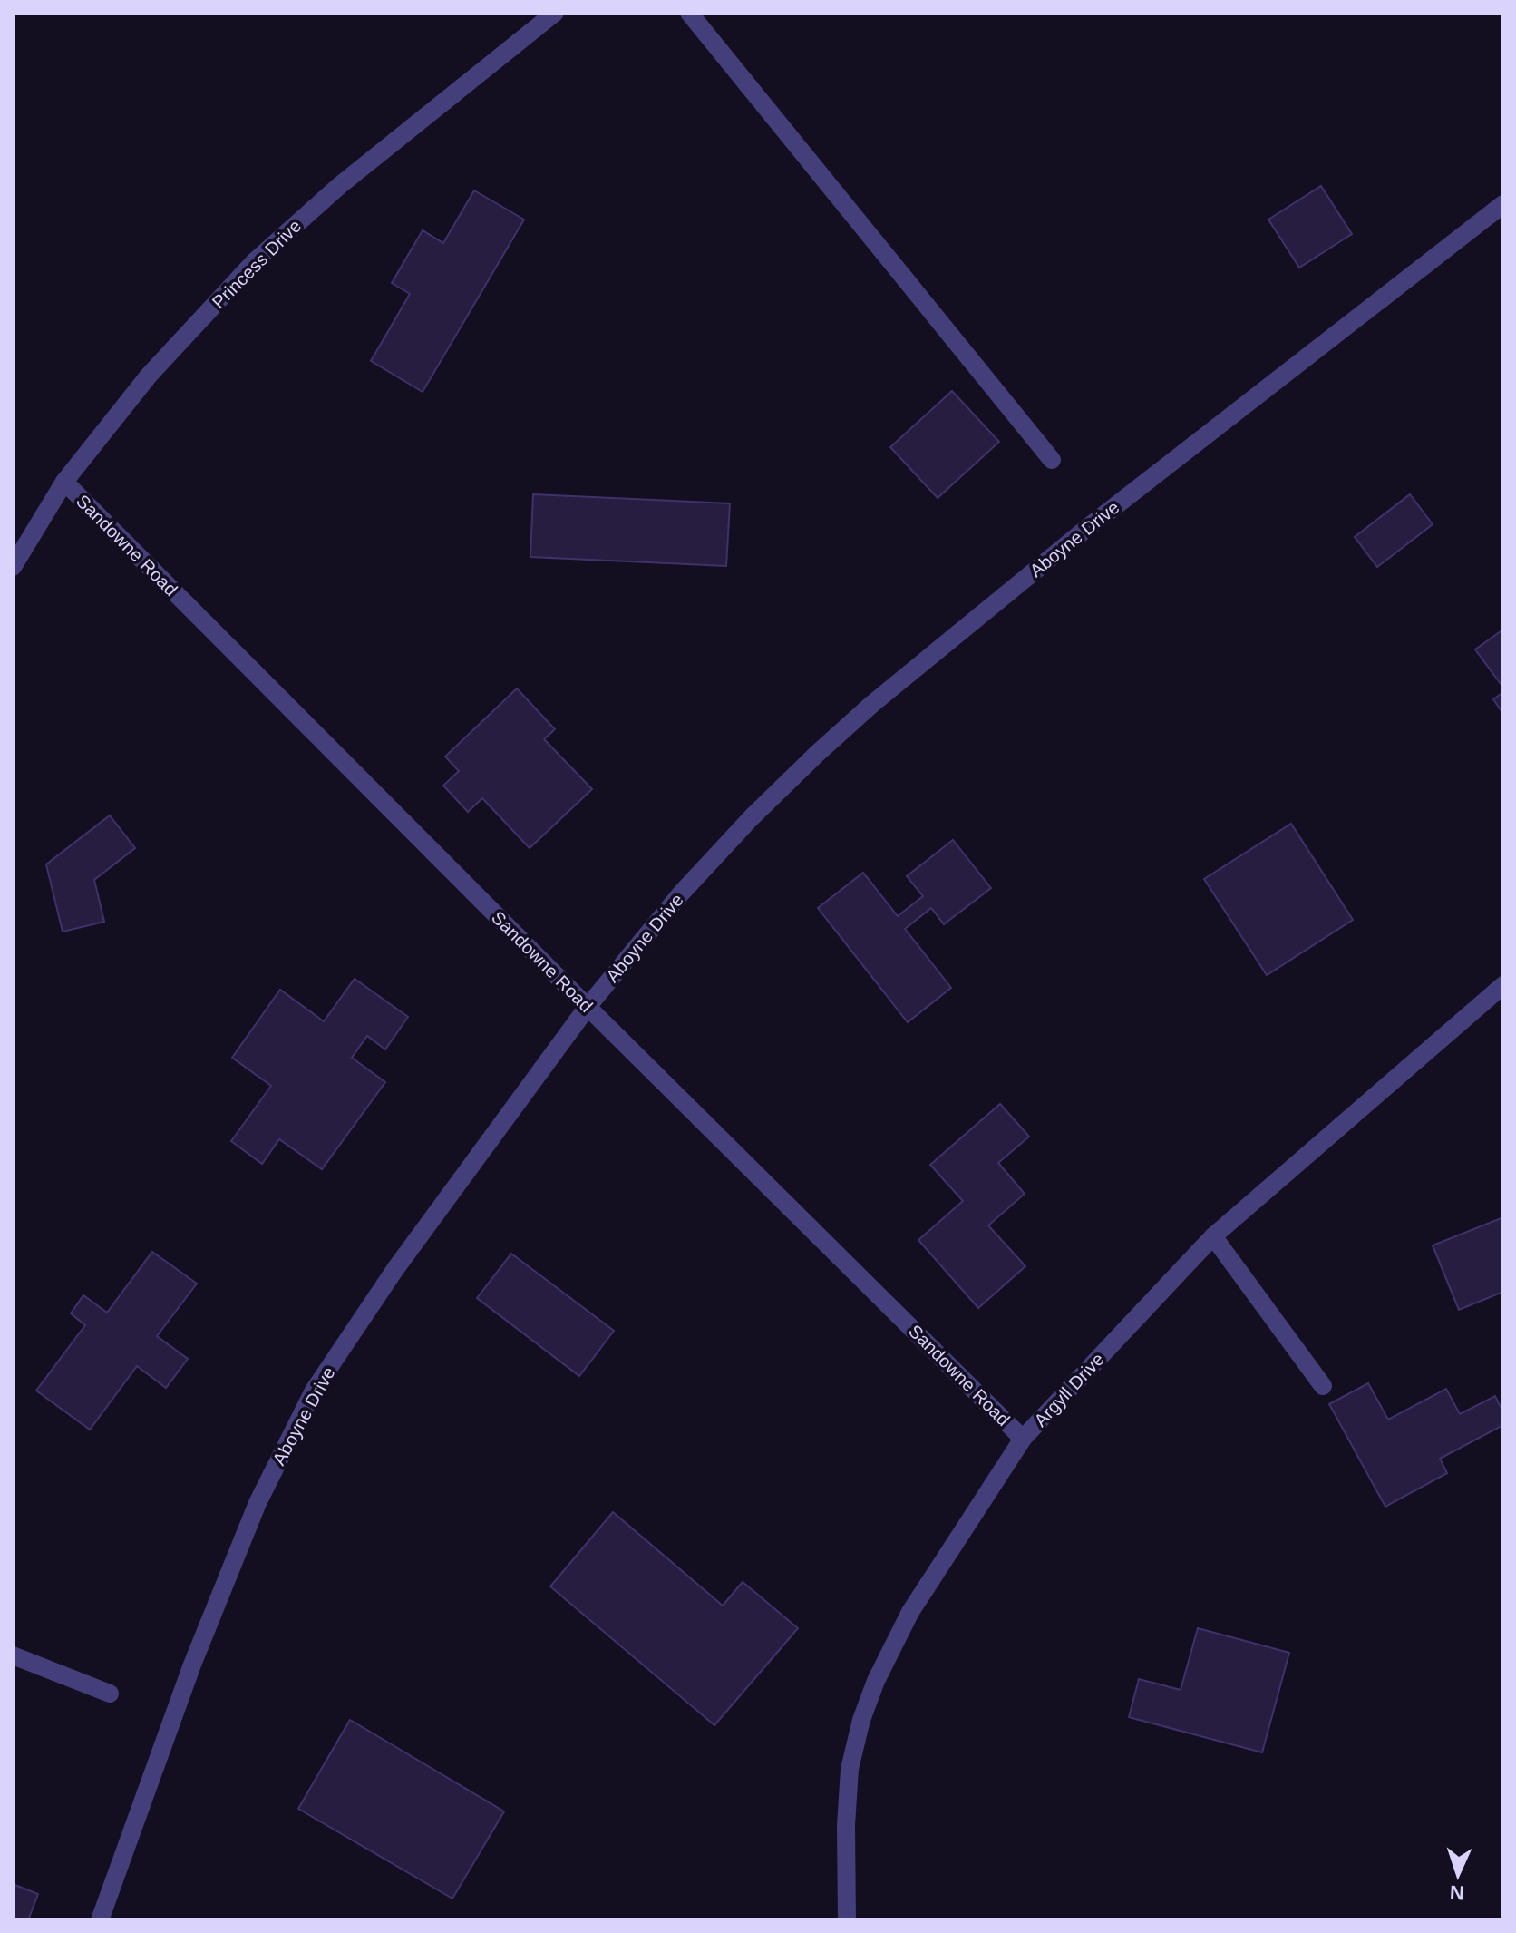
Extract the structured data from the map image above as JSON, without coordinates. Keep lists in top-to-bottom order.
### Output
{
  "streets": {
    "street": [
      "Princess Drive",
      "Aboyne Drive",
      "Sandowne Road",
      "Argyll Drive"
    ]
  },
  "crossings": [
    ["Princess Drive", "Sandowne Road"],
    ["Aboyne Drive", "Sandowne Road"],
    ["Sandowne Road", "Argyll Drive"]
  ],
  "north": "bottom"
}
